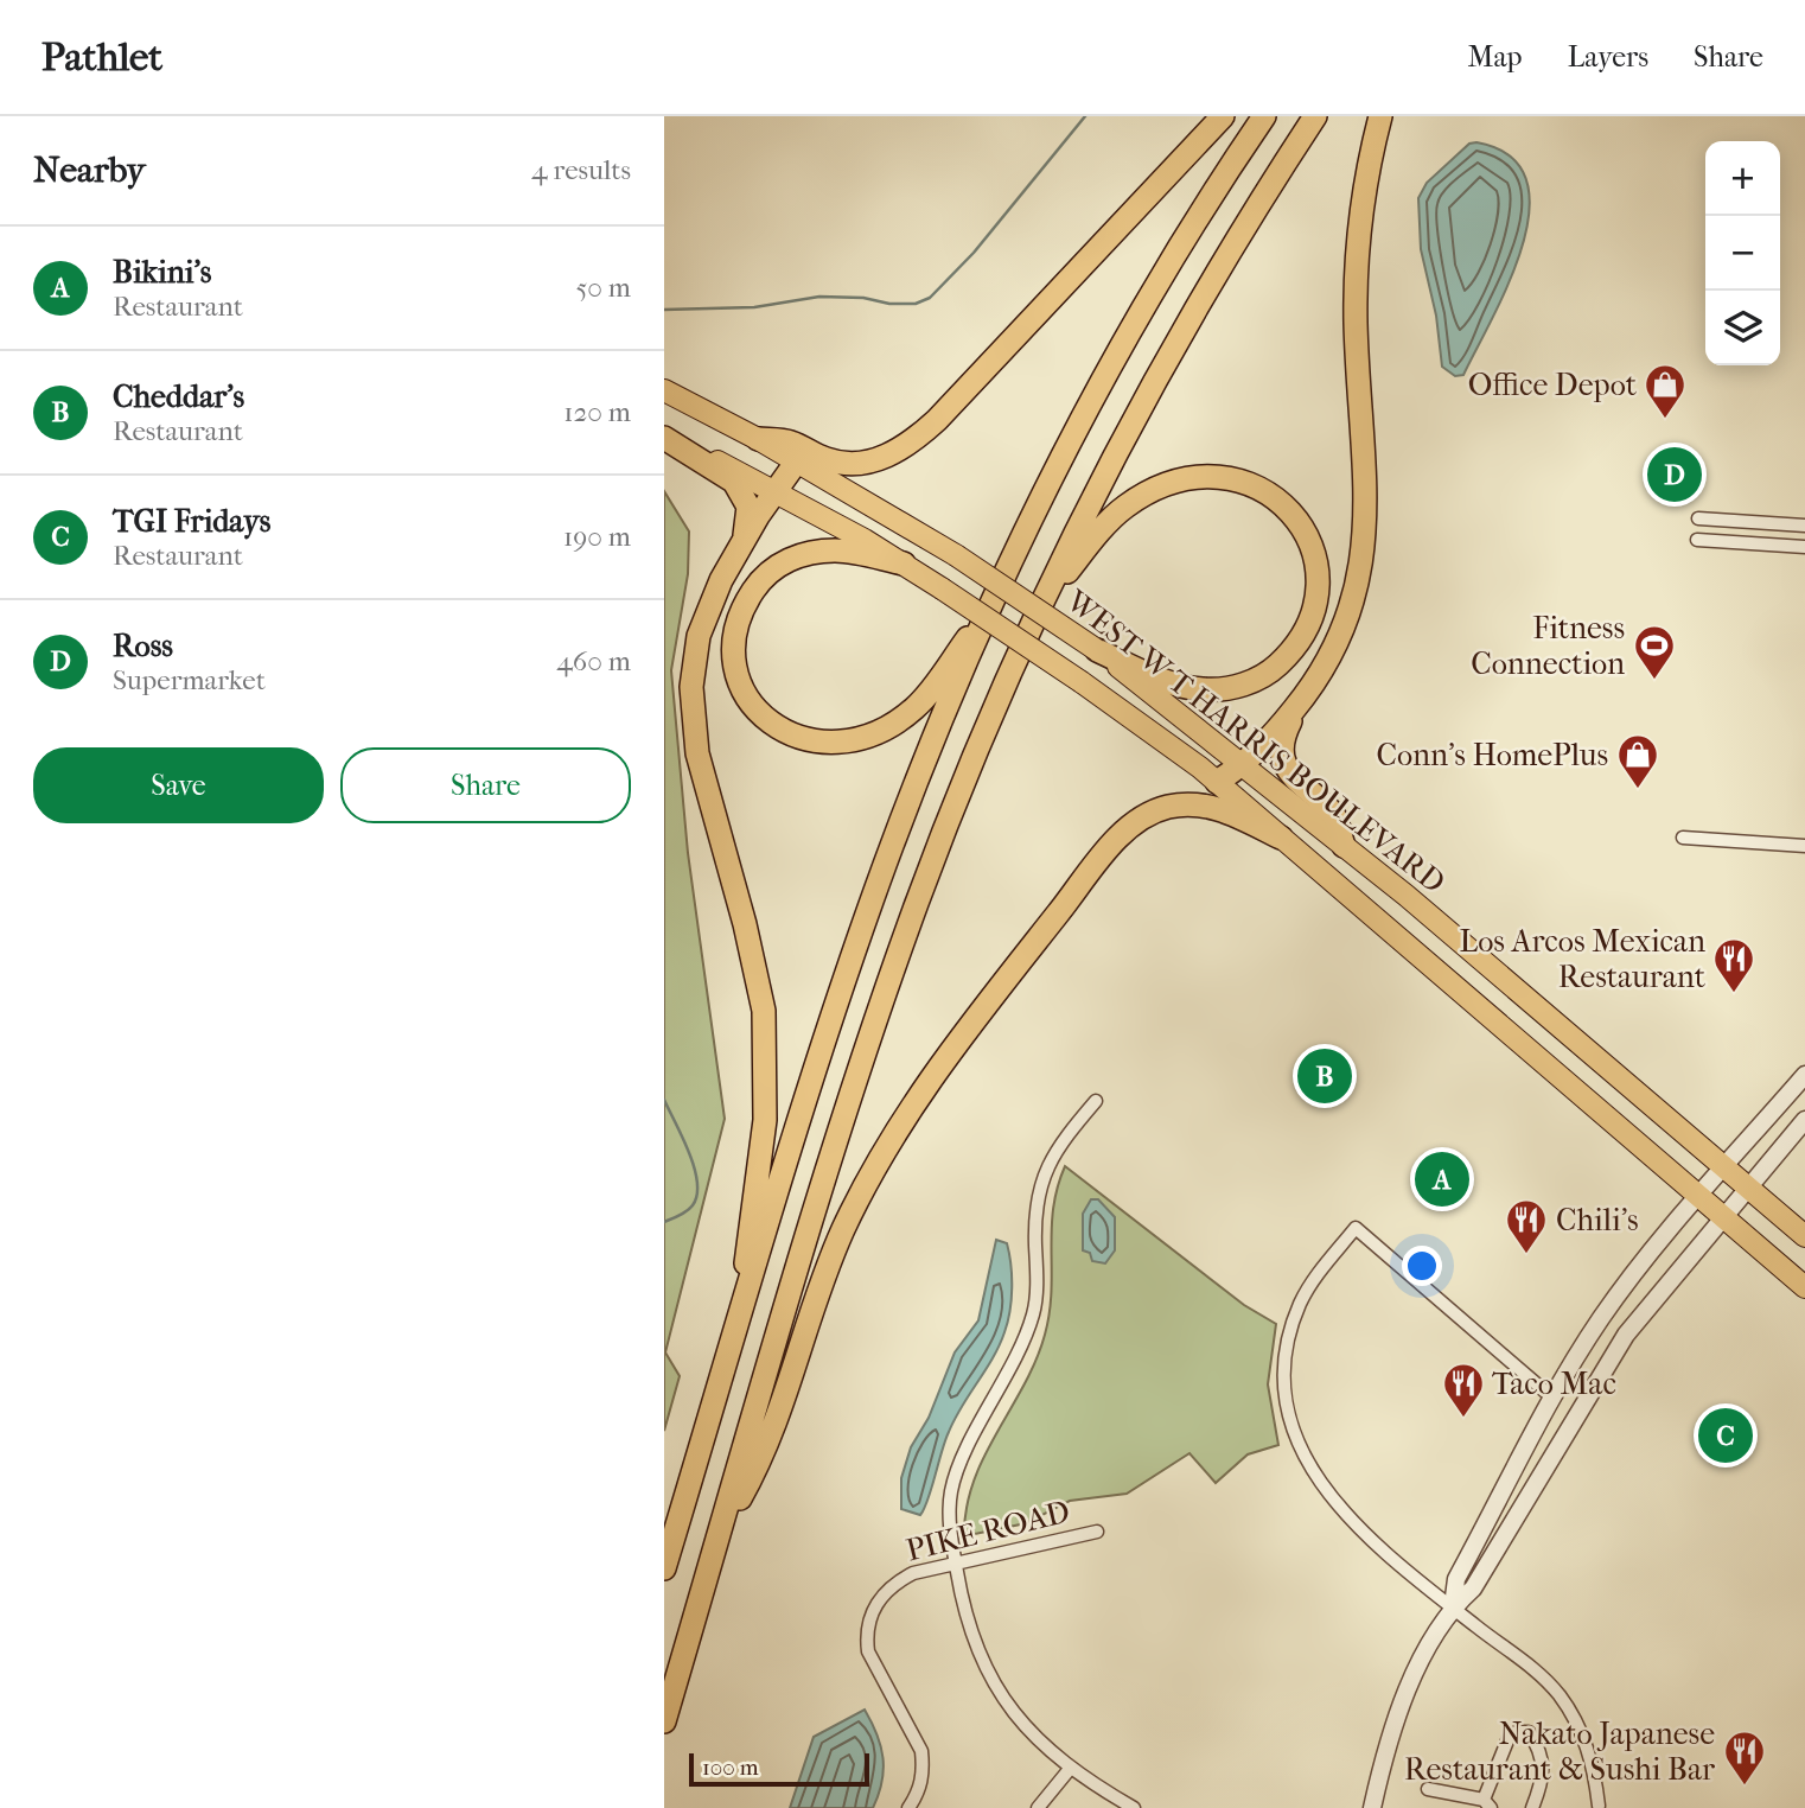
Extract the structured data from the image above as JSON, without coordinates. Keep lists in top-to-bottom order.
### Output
{
  "streets": {
    "main road": ["WEST W T HARRIS BOULEVARD"],
    "street": ["PIKE ROAD"]
  },
  "places": {
    "shop": ["Office Depot", "Conn's HomePlus"],
    "sports": ["Fitness Connection"],
    "restaurant": [
      "Los Arcos Mexican Restaurant",
      "Chili's",
      "Taco Mac",
      "Nakato Japanese Restaurant & Sushi Bar"
    ]
  },
  "scale_bar": "100 m",
  "page": {
    "header": "Pathlet",
    "nav": ["Map", "Layers", "Share"],
    "heading": ["Nearby", "4 results"],
    "map_buttons": ["+", "−"],
    "list": [
      {
        "mark": "A",
        "name": "Bikini's",
        "note": "Restaurant",
        "value": "50 m"
      },
      {
        "mark": "B",
        "name": "Cheddar's",
        "note": "Restaurant",
        "value": "120 m"
      },
      {
        "mark": "C",
        "name": "TGI Fridays",
        "note": "Restaurant",
        "value": "190 m"
      },
      {
        "mark": "D",
        "name": "Ross",
        "note": "Supermarket",
        "value": "460 m"
      }
    ],
    "pins": [
      "D",
      "B",
      "A",
      "C"
    ],
    "buttons": ["Save", "Share"],
    "scale": "100 m"
  }
}
